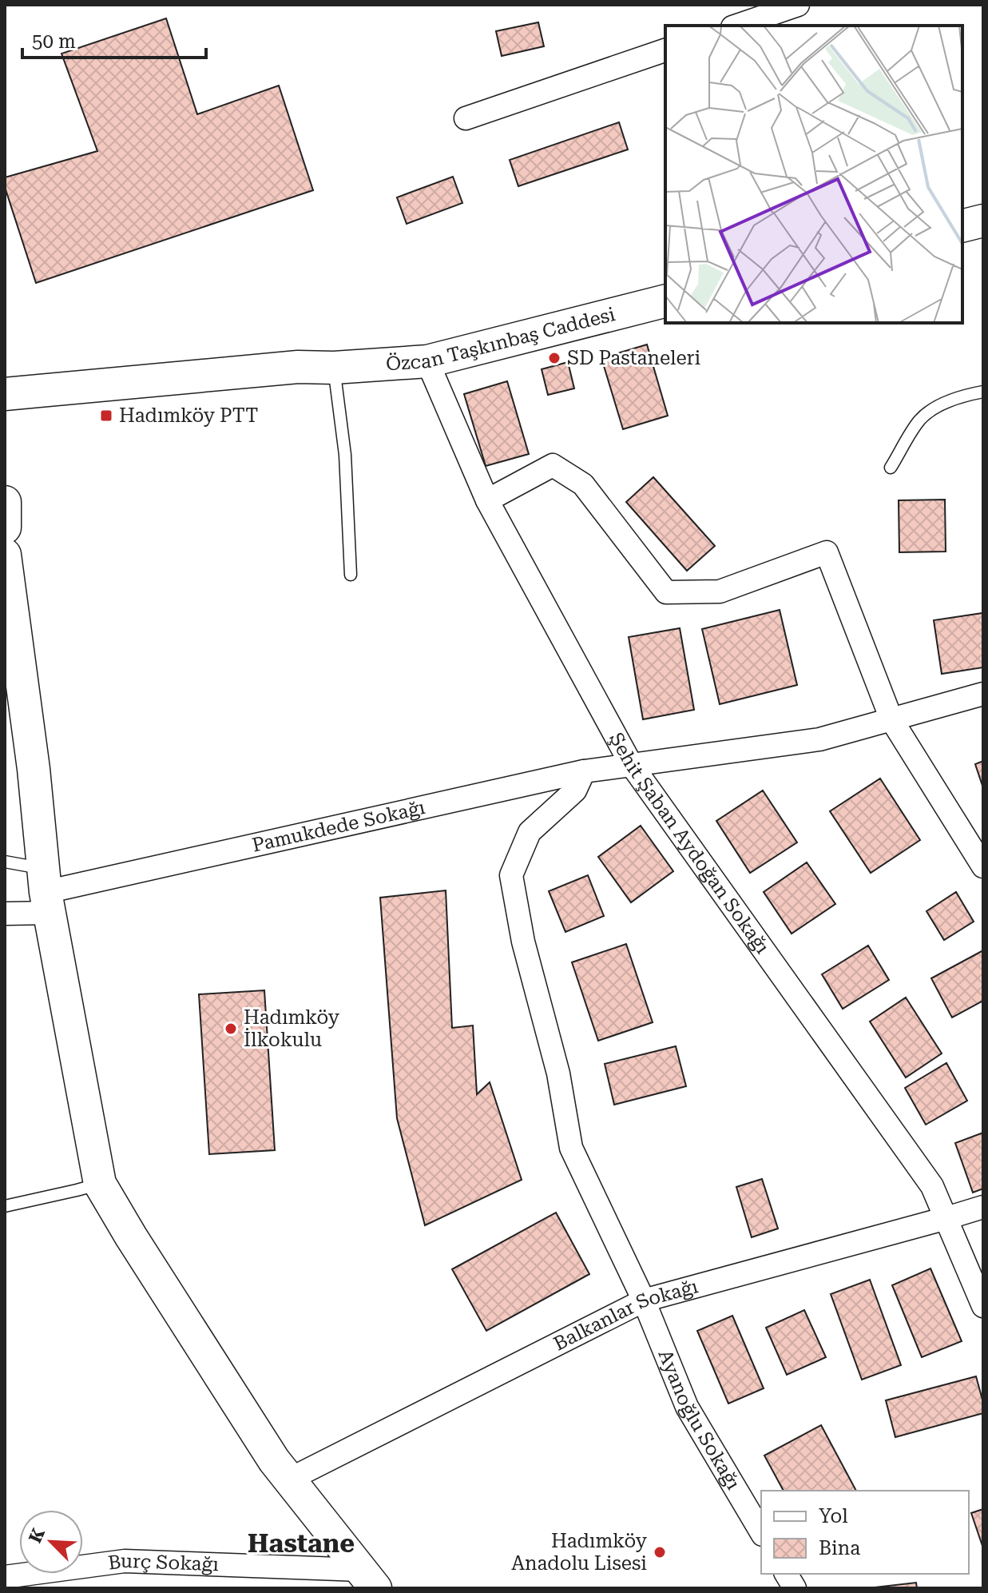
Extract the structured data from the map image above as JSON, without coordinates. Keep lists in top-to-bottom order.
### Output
{
  "streets": {
    "street": [
      "Özcan Taşkınbaş Caddesi",
      "Pamukdede Sokağı",
      "Şehit Şaban Aydoğan Sokağı",
      "Balkanlar Sokağı",
      "Ayanoğlu Sokağı",
      "Burç Sokağı"
    ]
  },
  "crossings": [
    ["Özcan Taşkınbaş Caddesi", "Şehit Şaban Aydoğan Sokağı"],
    ["Pamukdede Sokağı", "Şehit Şaban Aydoğan Sokağı"],
    ["Pamukdede Sokağı", "Ayanoğlu Sokağı"],
    ["Şehit Şaban Aydoğan Sokağı", "Balkanlar Sokağı"],
    ["Balkanlar Sokağı", "Ayanoğlu Sokağı"]
  ],
  "districts": ["Hastane"],
  "places": {
    "other": ["SD Pastaneleri", "Hadımköy İlkokulu", "Hadımköy Anadolu Lisesi"],
    "transit": ["Hadımköy PTT"]
  },
  "legend": ["Yol", "Bina"],
  "scale_bar": "50 m",
  "north": "top left"
}
